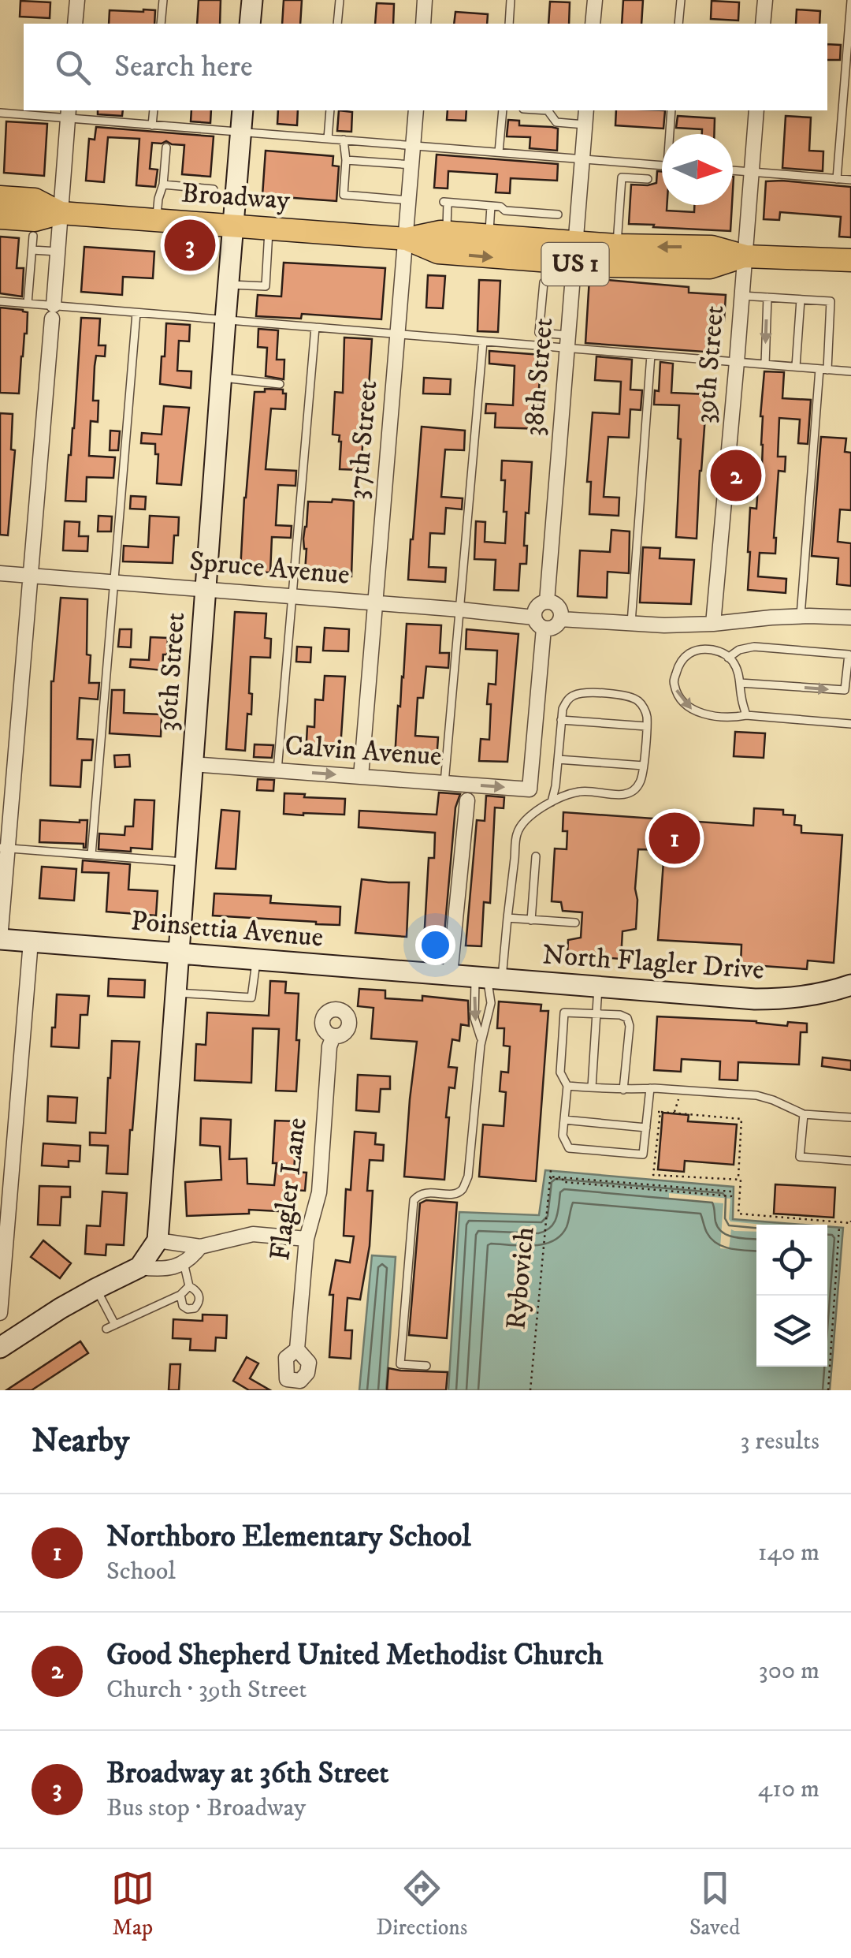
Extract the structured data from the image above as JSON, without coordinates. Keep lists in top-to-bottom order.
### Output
{
  "streets": {
    "main road": ["Broadway", "US 1"],
    "street": [
      "39th Street",
      "38th Street",
      "37th Street",
      "Spruce Avenue",
      "36th Street",
      "Calvin Avenue",
      "Poinsettia Avenue",
      "North Flagler Drive",
      "Flagler Lane"
    ],
    "path": ["Rybovich"]
  },
  "crossings": [
    ["Broadway", "39th Street"],
    ["Broadway", "38th Street"],
    ["Broadway", "37th Street"],
    ["Broadway", "36th Street"],
    ["38th Street", "Spruce Avenue"],
    ["38th Street", "Calvin Avenue"],
    ["37th Street", "Spruce Avenue"],
    ["37th Street", "Calvin Avenue"],
    ["Spruce Avenue", "36th Street"],
    ["Spruce Avenue", "Calvin Avenue"],
    ["36th Street", "Calvin Avenue"],
    ["36th Street", "Poinsettia Avenue"],
    ["Poinsettia Avenue", "North Flagler Drive"]
  ],
  "north": "right",
  "page": {
    "search": "Search here",
    "pins": ["3", "2", "1"],
    "heading": ["Nearby", "3 results"],
    "list": [
      {
        "mark": "1",
        "name": "Northboro Elementary School",
        "note": "School",
        "value": "140 m"
      },
      {
        "mark": "2",
        "name": "Good Shepherd United Methodist Church",
        "note": "Church · 39th Street",
        "value": "300 m"
      },
      {
        "mark": "3",
        "name": "Broadway at 36th Street",
        "note": "Bus stop · Broadway",
        "value": "410 m"
      }
    ],
    "nav": ["Map", "Directions", "Saved"]
  }
}
